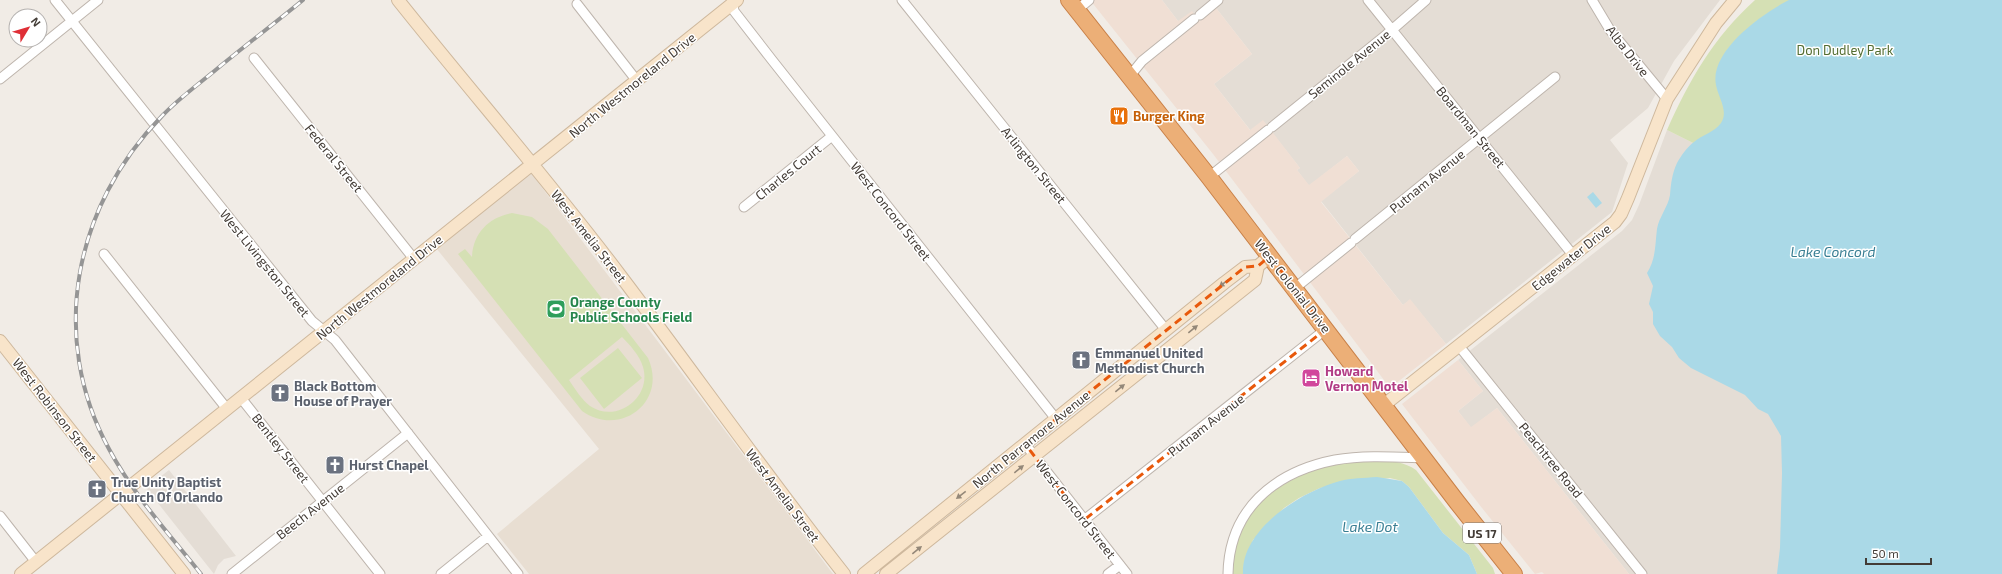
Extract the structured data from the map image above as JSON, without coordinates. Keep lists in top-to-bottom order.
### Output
{
  "streets": {
    "highway": ["West Colonial Drive", "US 17"],
    "street": [
      "Alba Drive",
      "Seminole Avenue",
      "North Westmoreland Drive",
      "Boardman Street",
      "Federal Street",
      "Arlington Street",
      "Charles Court",
      "Putnam Avenue",
      "West Concord Street",
      "West Amelia Street",
      "Edgewater Drive",
      "West Livingston Street",
      "West Robinson Street",
      "North Parramore Avenue",
      "Bentley Street",
      "Peachtree Road",
      "Beech Avenue"
    ]
  },
  "crossings": [
    ["Alba Drive", "Edgewater Drive"],
    ["Seminole Avenue", "Boardman Street"],
    ["Seminole Avenue", "West Colonial Drive"],
    ["North Westmoreland Drive", "Federal Street"],
    ["North Westmoreland Drive", "West Concord Street"],
    ["North Westmoreland Drive", "West Amelia Street"],
    ["North Westmoreland Drive", "West Livingston Street"],
    ["North Westmoreland Drive", "West Robinson Street"],
    ["North Westmoreland Drive", "Bentley Street"],
    ["Boardman Street", "Putnam Avenue"],
    ["Boardman Street", "Edgewater Drive"],
    ["Arlington Street", "North Parramore Avenue"],
    ["Charles Court", "West Concord Street"],
    ["Putnam Avenue", "West Concord Street"],
    ["Putnam Avenue", "West Colonial Drive"],
    ["West Concord Street", "North Parramore Avenue"],
    ["Edgewater Drive", "West Colonial Drive"],
    ["Edgewater Drive", "Peachtree Road"],
    ["West Livingston Street", "Beech Avenue"],
    ["West Colonial Drive", "North Parramore Avenue"],
    ["Bentley Street", "Beech Avenue"]
  ],
  "water": ["Lake Concord", "Lake Dot"],
  "parks": ["Don Dudley Park"],
  "places": {
    "restaurant": ["Burger King"],
    "sports": ["Orange County Public Schools Field"],
    "church": [
      "Emmanuel United Methodist Church",
      "Black Bottom House of Prayer",
      "Hurst Chapel",
      "True Unity Baptist Church Of Orlando"
    ],
    "hotel": ["Howard Vernon Motel"]
  },
  "scale_bar": "50 m",
  "north": "top right"
}
